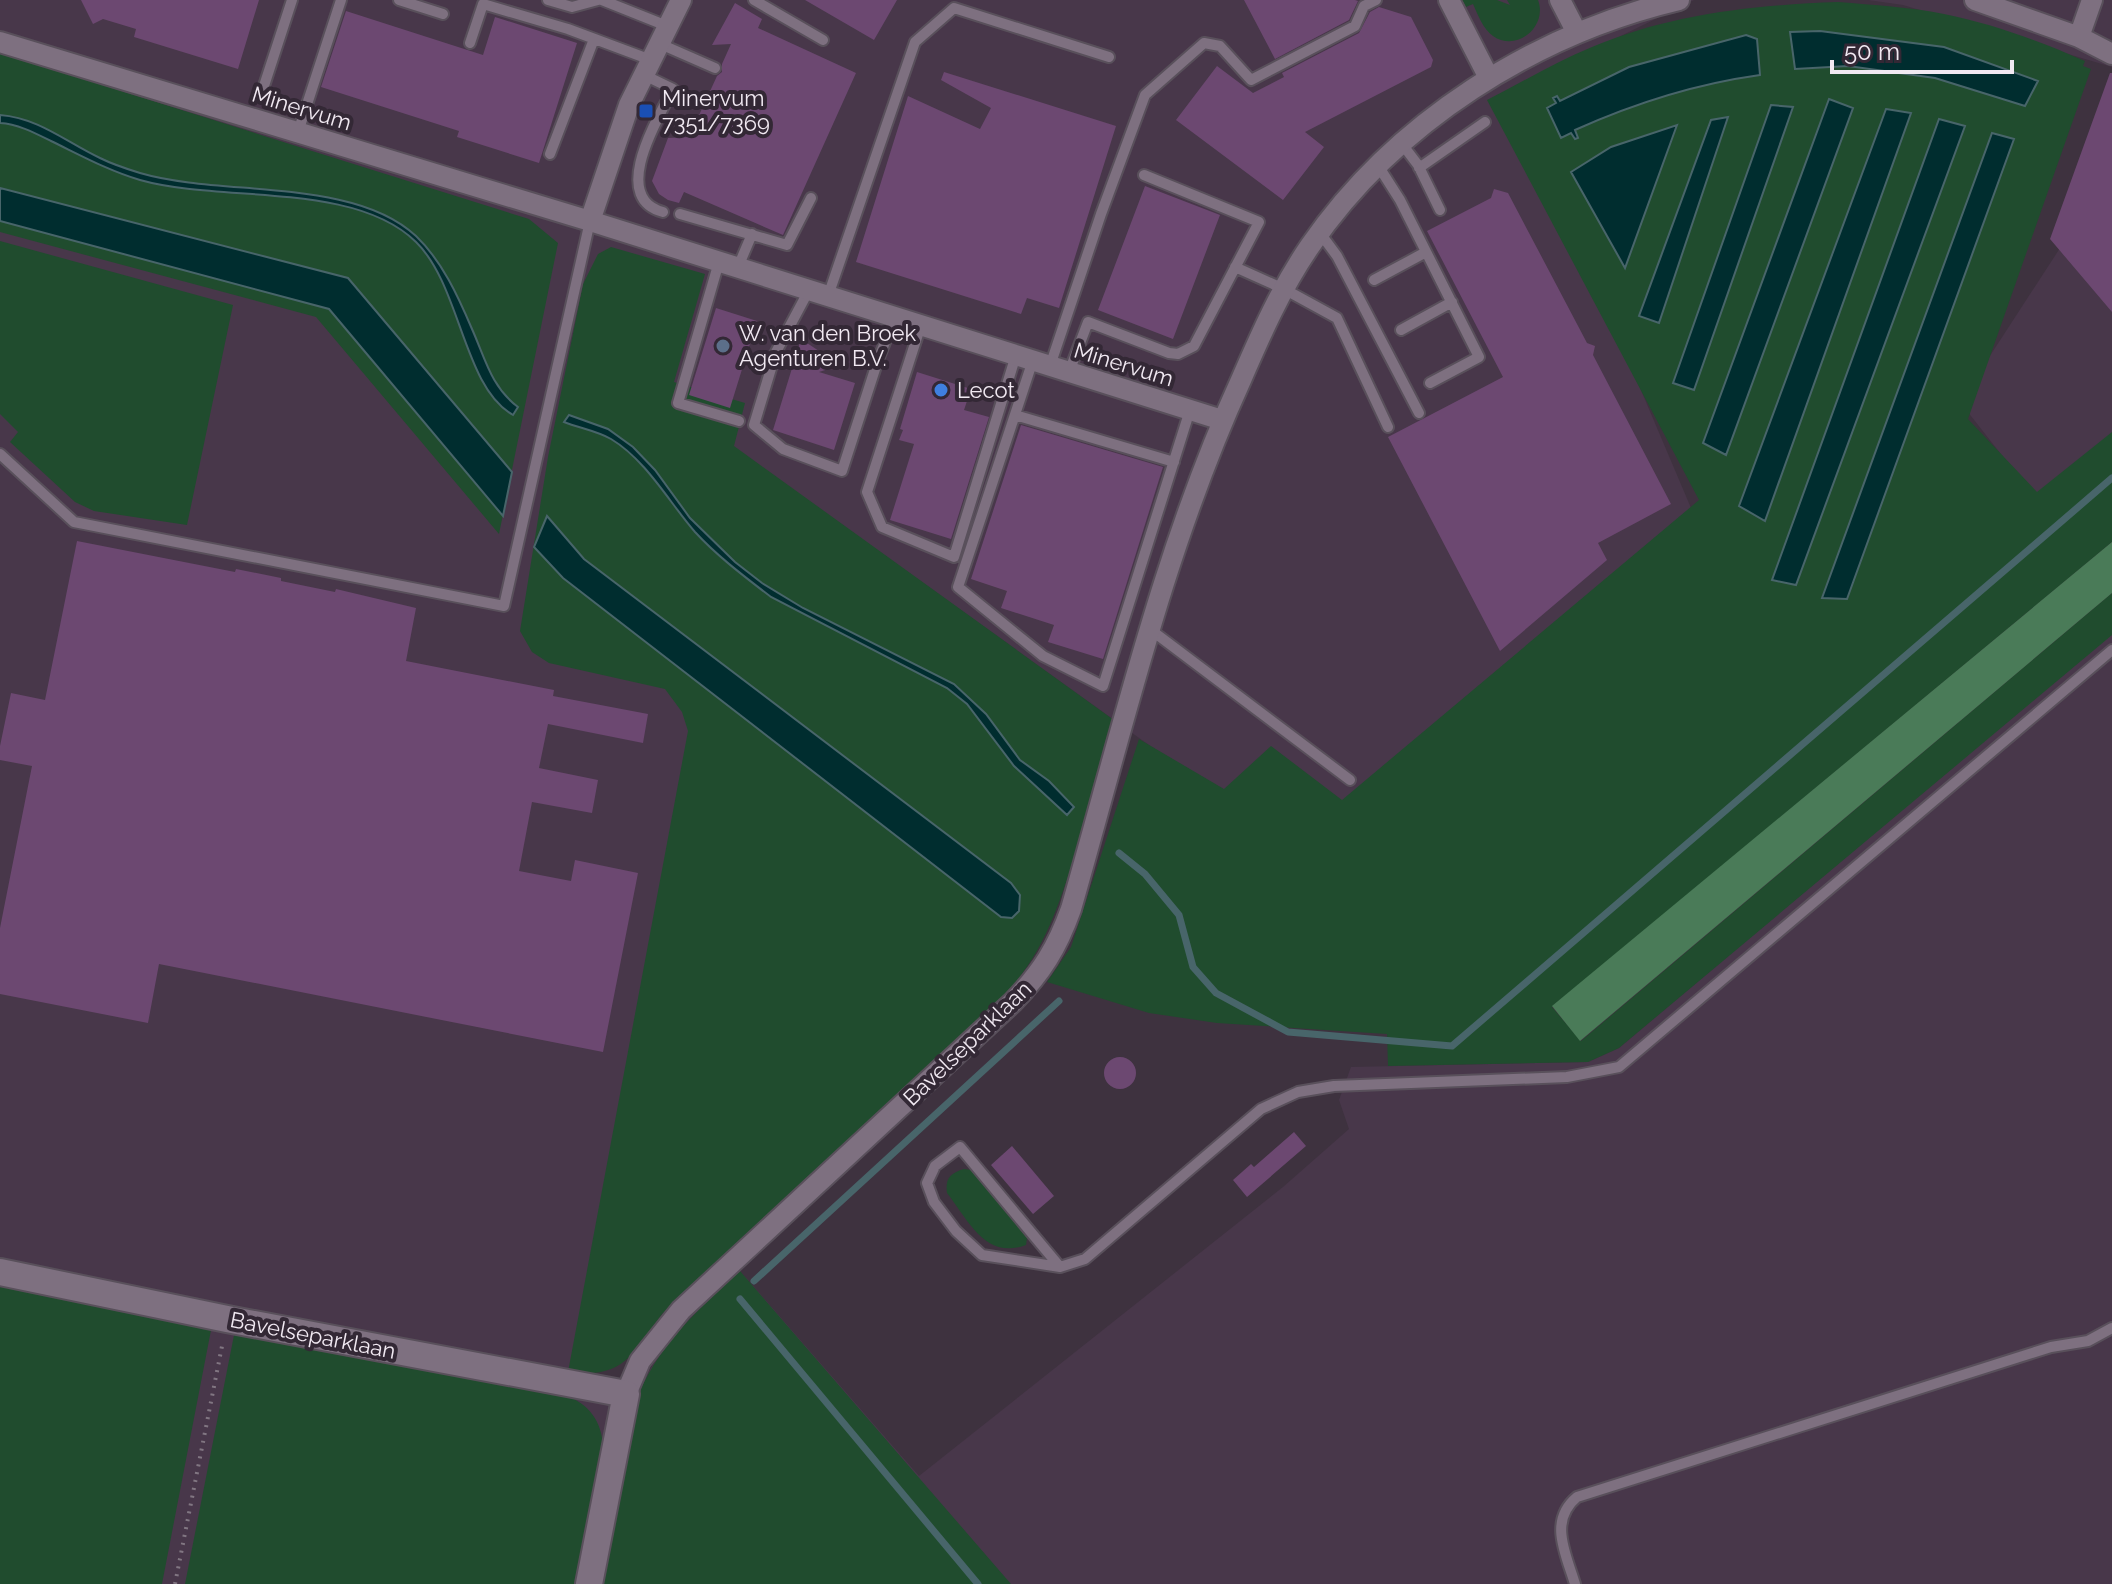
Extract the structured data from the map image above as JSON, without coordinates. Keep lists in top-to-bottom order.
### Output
{
  "streets": {
    "street": ["Minervum", "Bavelseparklaan"]
  },
  "crossings": [
    ["Minervum", "Bavelseparklaan"]
  ],
  "places": {
    "transit": ["Minervum 7351/7369"],
    "other": ["W. van den Broek Agenturen B.V.", "Lecot"]
  },
  "scale_bar": "50 m"
}
